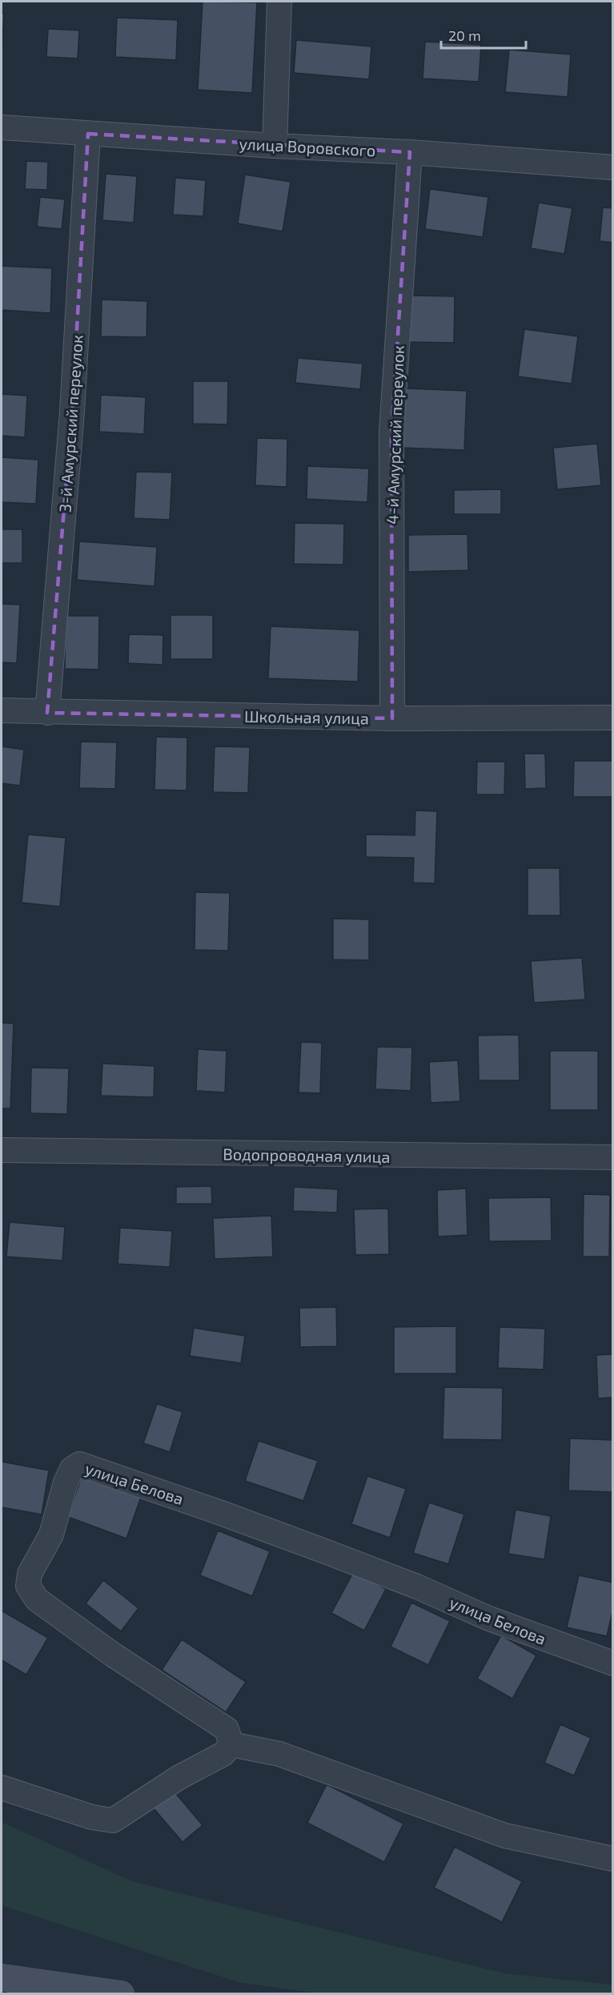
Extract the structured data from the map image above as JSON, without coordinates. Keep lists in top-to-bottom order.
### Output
{
  "streets": {
    "street": [
      "улица Воровского",
      "3-й Амурский переулок",
      "4-й Амурский переулок",
      "Школьная улица",
      "Водопроводная улица",
      "улица Белова"
    ]
  },
  "crossings": [
    ["улица Воровского", "3-й Амурский переулок"],
    ["улица Воровского", "4-й Амурский переулок"],
    ["3-й Амурский переулок", "Школьная улица"],
    ["4-й Амурский переулок", "Школьная улица"]
  ],
  "scale_bar": "20 m"
}
